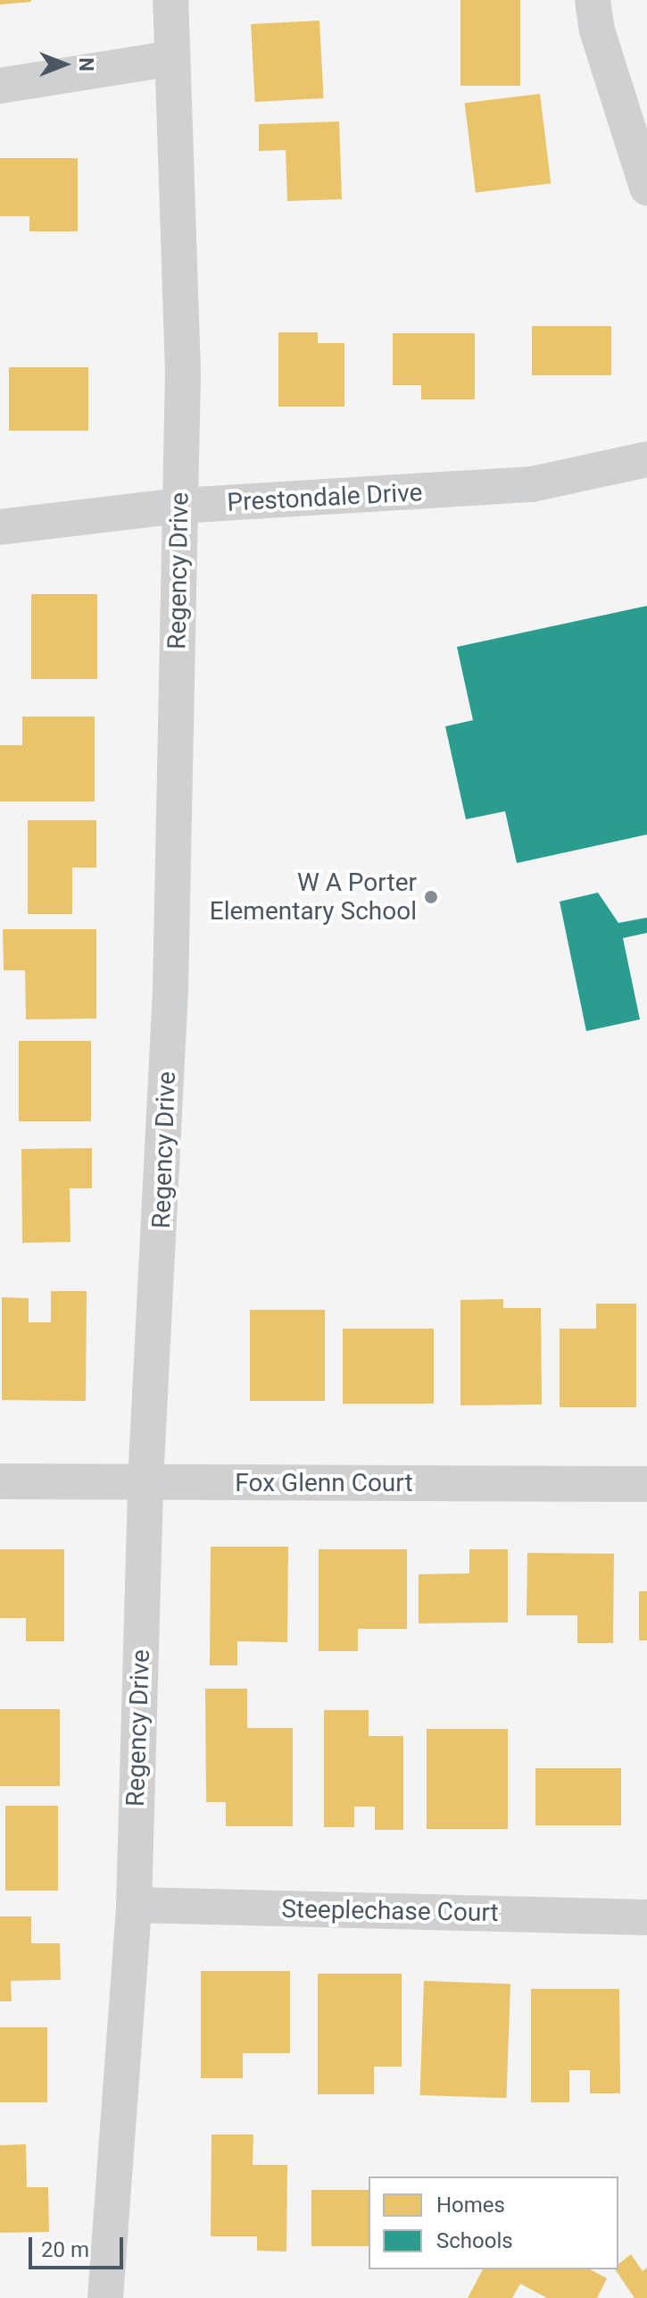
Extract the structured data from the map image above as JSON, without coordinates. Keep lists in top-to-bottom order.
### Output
{
  "streets": {
    "street": [
      "Prestondale Drive",
      "Regency Drive",
      "Fox Glenn Court",
      "Steeplechase Court"
    ]
  },
  "crossings": [
    ["Prestondale Drive", "Regency Drive"],
    ["Regency Drive", "Fox Glenn Court"],
    ["Regency Drive", "Steeplechase Court"]
  ],
  "places": ["W A Porter Elementary School"],
  "legend": ["Homes", "Schools"],
  "scale_bar": "20 m",
  "north": "right"
}
